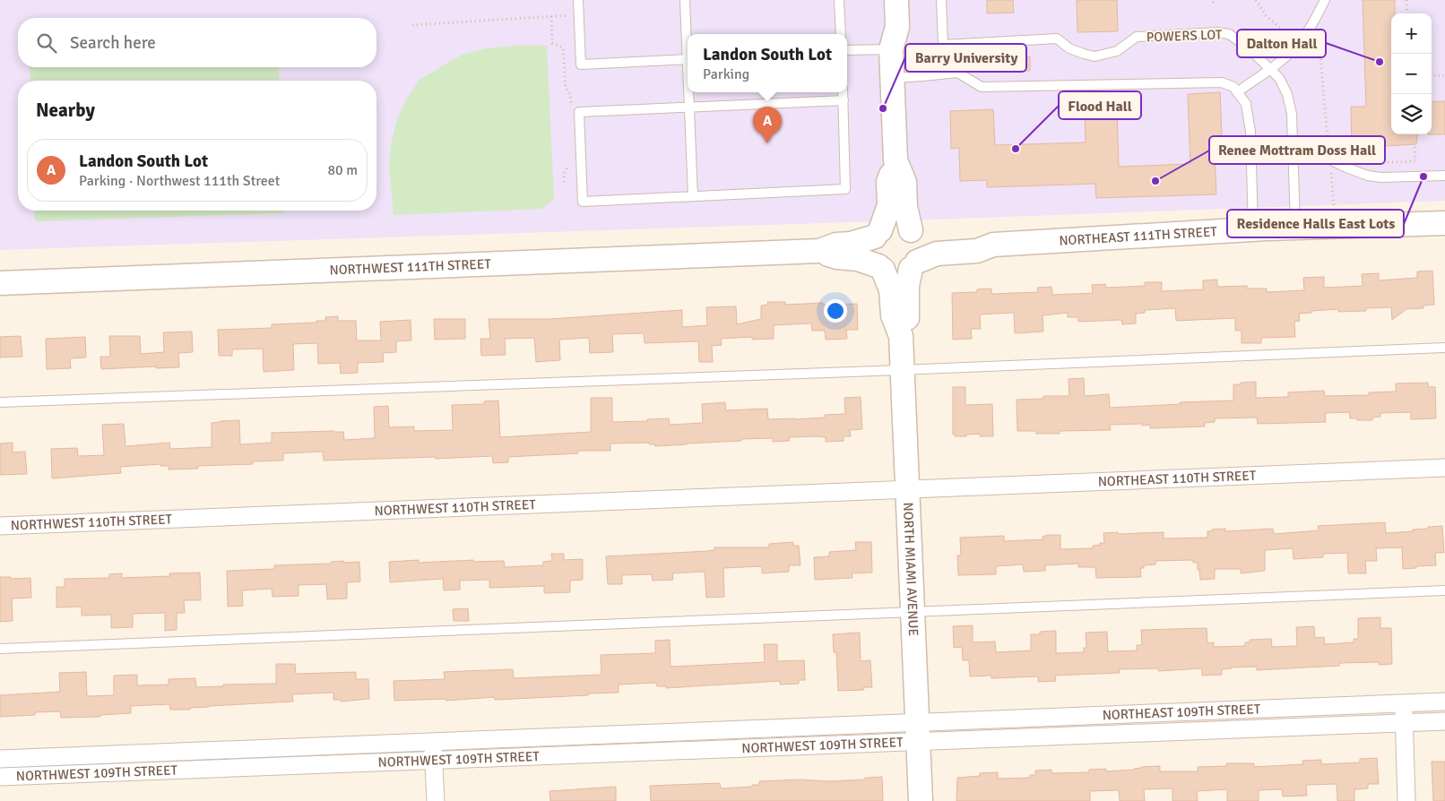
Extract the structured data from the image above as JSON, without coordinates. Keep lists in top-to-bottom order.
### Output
{
  "streets": {
    "street": [
      "NORTHEAST 111TH STREET",
      "NORTHWEST 111TH STREET",
      "NORTHEAST 110TH STREET",
      "NORTHWEST 110TH STREET",
      "NORTH MIAMI AVENUE",
      "NORTHEAST 109TH STREET",
      "NORTHWEST 109TH STREET"
    ],
    "lane": ["POWERS LOT"]
  },
  "crossings": [
    ["POWERS LOT", "NORTHEAST 111TH STREET"],
    ["NORTHEAST 111TH STREET", "NORTHWEST 111TH STREET"],
    ["NORTHEAST 111TH STREET", "NORTH MIAMI AVENUE"],
    ["NORTHWEST 111TH STREET", "NORTH MIAMI AVENUE"],
    ["NORTHEAST 110TH STREET", "NORTHWEST 110TH STREET"],
    ["NORTHEAST 110TH STREET", "NORTH MIAMI AVENUE"],
    ["NORTHWEST 110TH STREET", "NORTH MIAMI AVENUE"],
    ["NORTH MIAMI AVENUE", "NORTHEAST 109TH STREET"],
    ["NORTH MIAMI AVENUE", "NORTHWEST 109TH STREET"],
    ["NORTHEAST 109TH STREET", "NORTHWEST 109TH STREET"]
  ],
  "places": [
    "Dalton Hall",
    "Barry University",
    "Flood Hall",
    "Residence Halls East Lots",
    "Renee Mottram Doss Hall"
  ],
  "page": {
    "map_buttons": ["+", "−"],
    "search": "Search here",
    "popup": ["Landon South Lot", "Parking"],
    "heading": "Nearby",
    "pins": "A",
    "list": [
      {
        "mark": "A",
        "name": "Landon South Lot",
        "note": "Parking · Northwest 111th Street",
        "value": "80 m"
      }
    ]
  }
}
